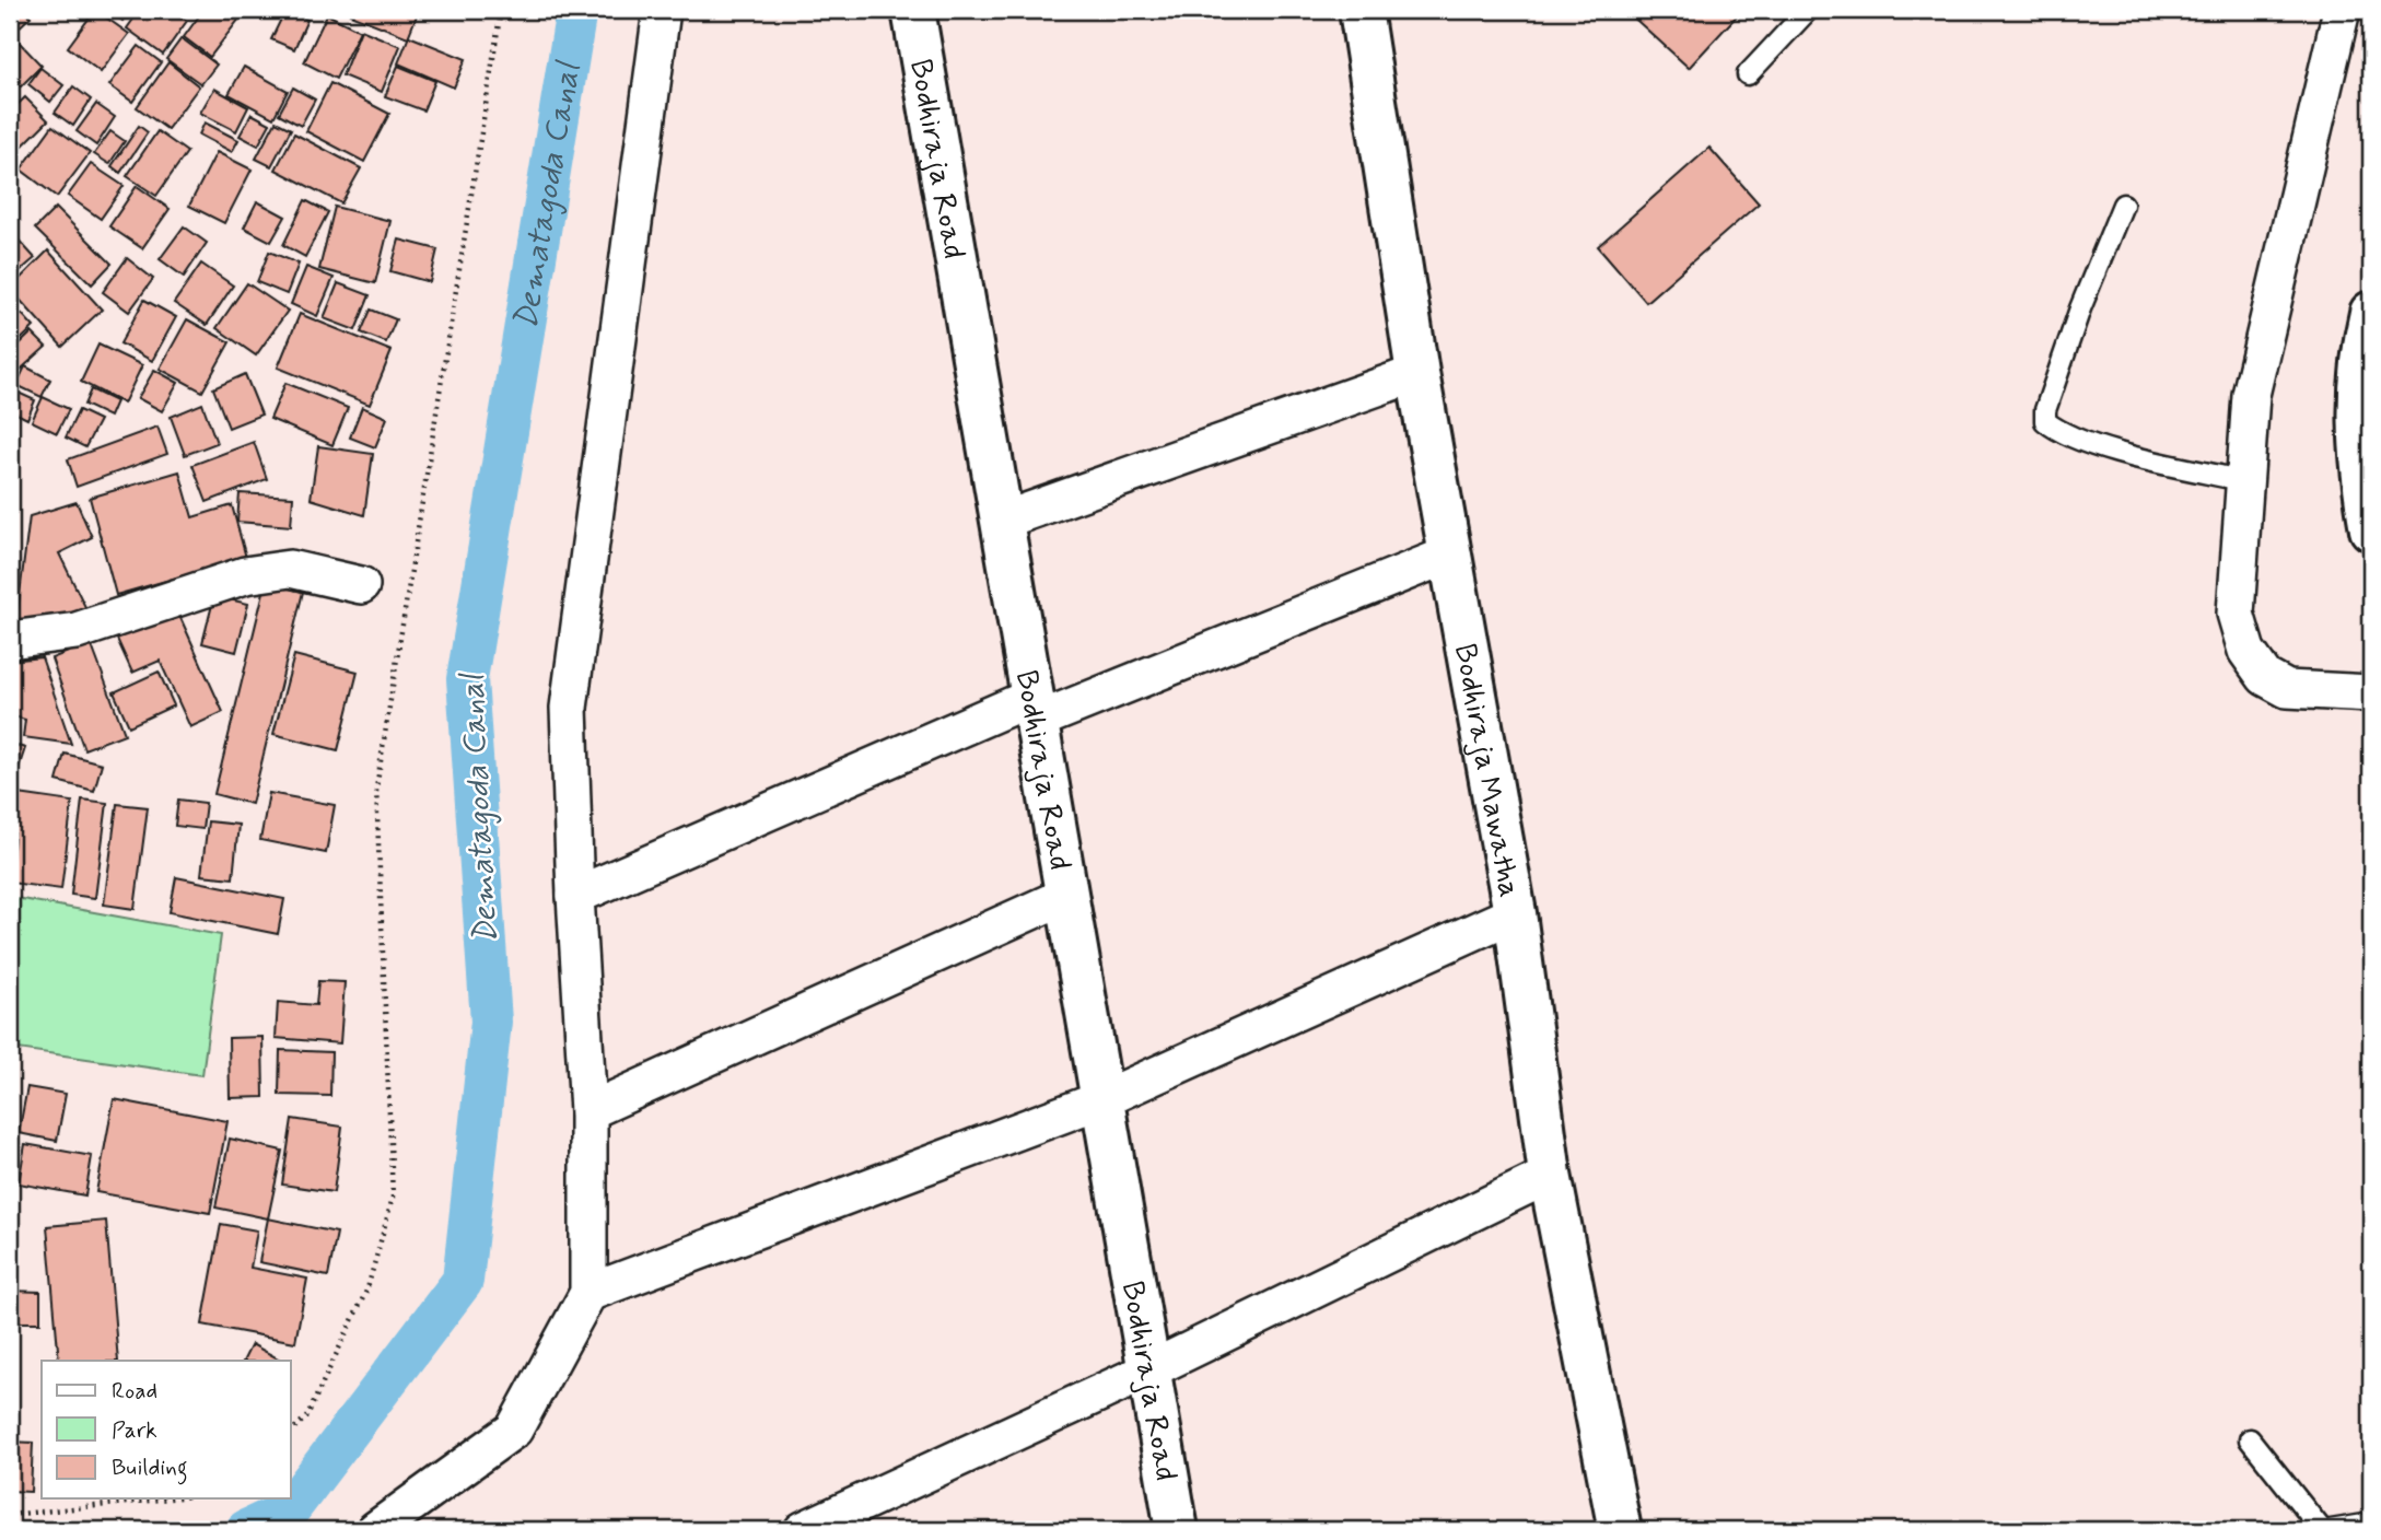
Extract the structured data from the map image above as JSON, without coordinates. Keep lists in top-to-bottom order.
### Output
{
  "streets": {
    "main road": ["Bodhiraja Road", "Bodhiraja Mawatha"]
  },
  "water": ["Dematagoda Canal"],
  "legend": ["Road", "Park", "Building"]
}
